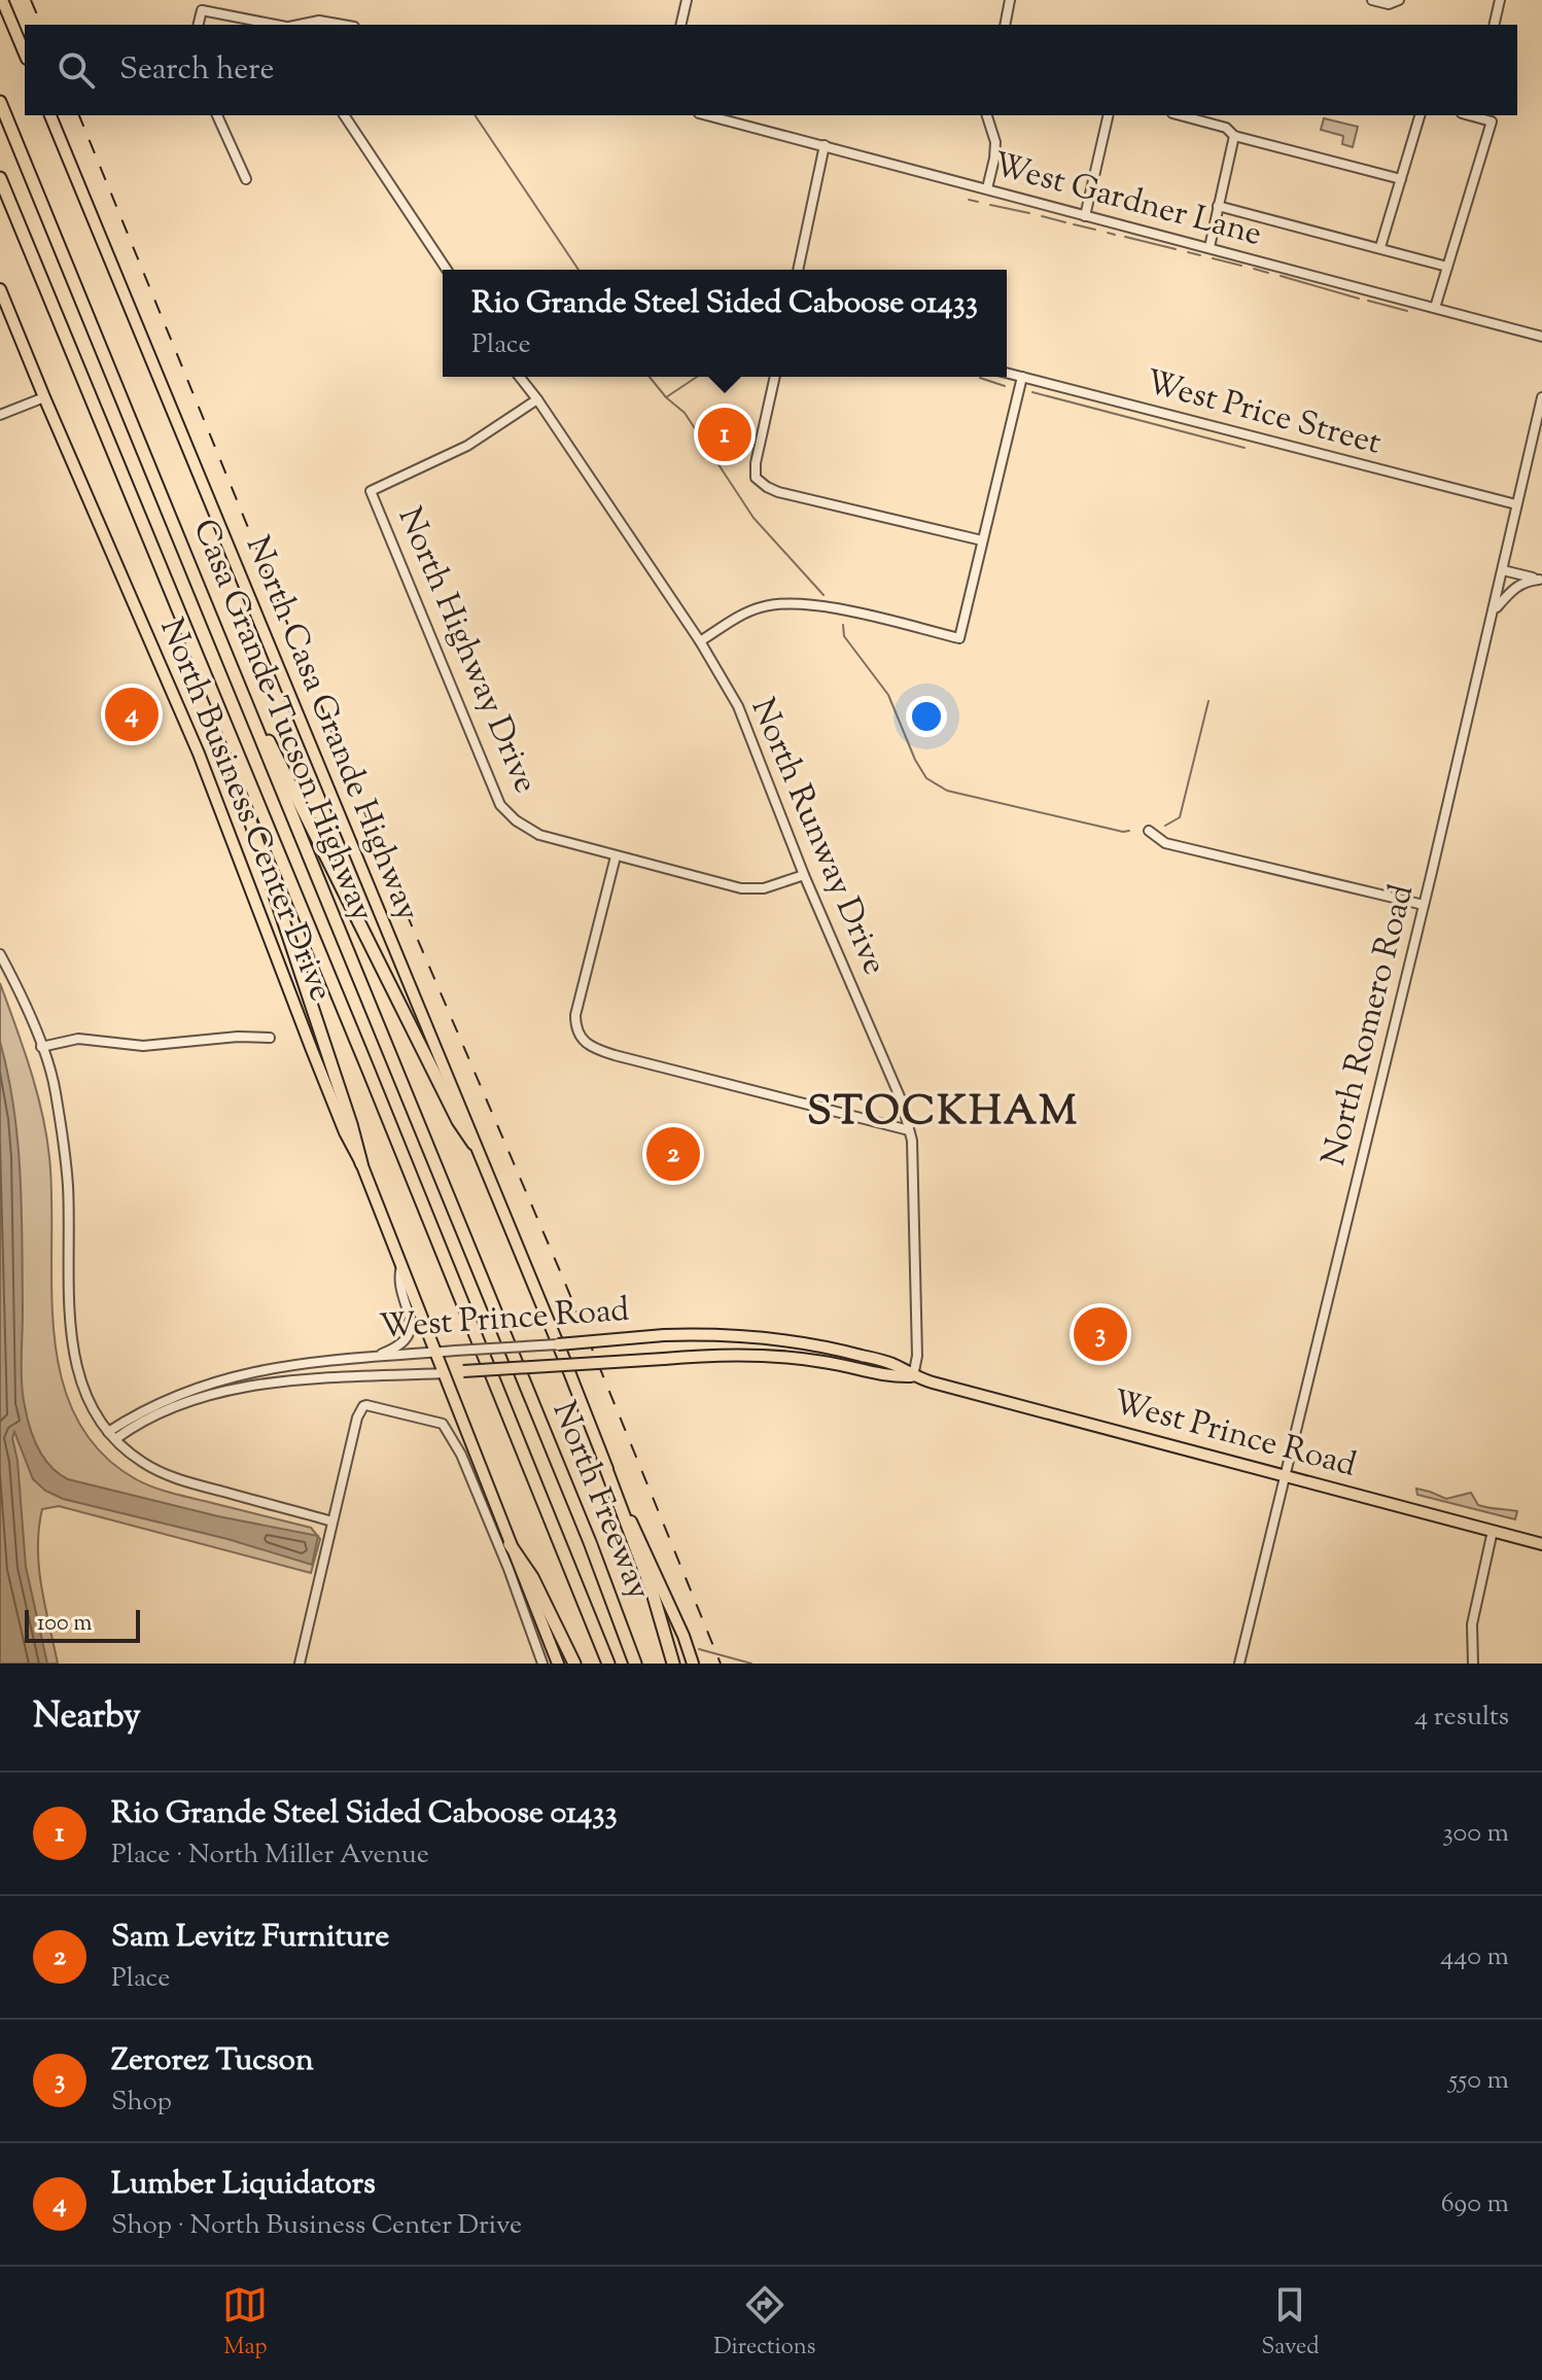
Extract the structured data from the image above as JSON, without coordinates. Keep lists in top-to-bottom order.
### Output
{
  "streets": {
    "highway": ["Casa Grande-Tucson Highway", "North Freeway"],
    "main road": ["North Casa Grande Highway", "North Business Center Drive", "West Prince Road"],
    "street": [
      "West Gardner Lane",
      "West Price Street",
      "North Highway Drive",
      "North Runway Drive",
      "North Romero Road"
    ]
  },
  "crossings": [
    ["West Price Street", "North Romero Road"],
    ["North Highway Drive", "North Runway Drive"],
    ["Casa Grande-Tucson Highway", "North Freeway"],
    ["North Casa Grande Highway", "West Prince Road"],
    ["North Business Center Drive", "West Prince Road"],
    ["North Runway Drive", "West Prince Road"],
    ["North Romero Road", "West Prince Road"]
  ],
  "districts": ["STOCKHAM"],
  "scale_bar": "100 m",
  "page": {
    "search": "Search here",
    "popup": ["Rio Grande Steel Sided Caboose 01433", "Place"],
    "pins": [
      "1",
      "4",
      "2",
      "3"
    ],
    "scale": "100 m",
    "heading": ["Nearby", "4 results"],
    "list": [
      {
        "mark": "1",
        "name": "Rio Grande Steel Sided Caboose 01433",
        "note": "Place · North Miller Avenue",
        "value": "300 m"
      },
      {
        "mark": "2",
        "name": "Sam Levitz Furniture",
        "note": "Place",
        "value": "440 m"
      },
      {
        "mark": "3",
        "name": "Zerorez Tucson",
        "note": "Shop",
        "value": "550 m"
      },
      {
        "mark": "4",
        "name": "Lumber Liquidators",
        "note": "Shop · North Business Center Drive",
        "value": "690 m"
      }
    ],
    "nav": ["Map", "Directions", "Saved"]
  }
}
